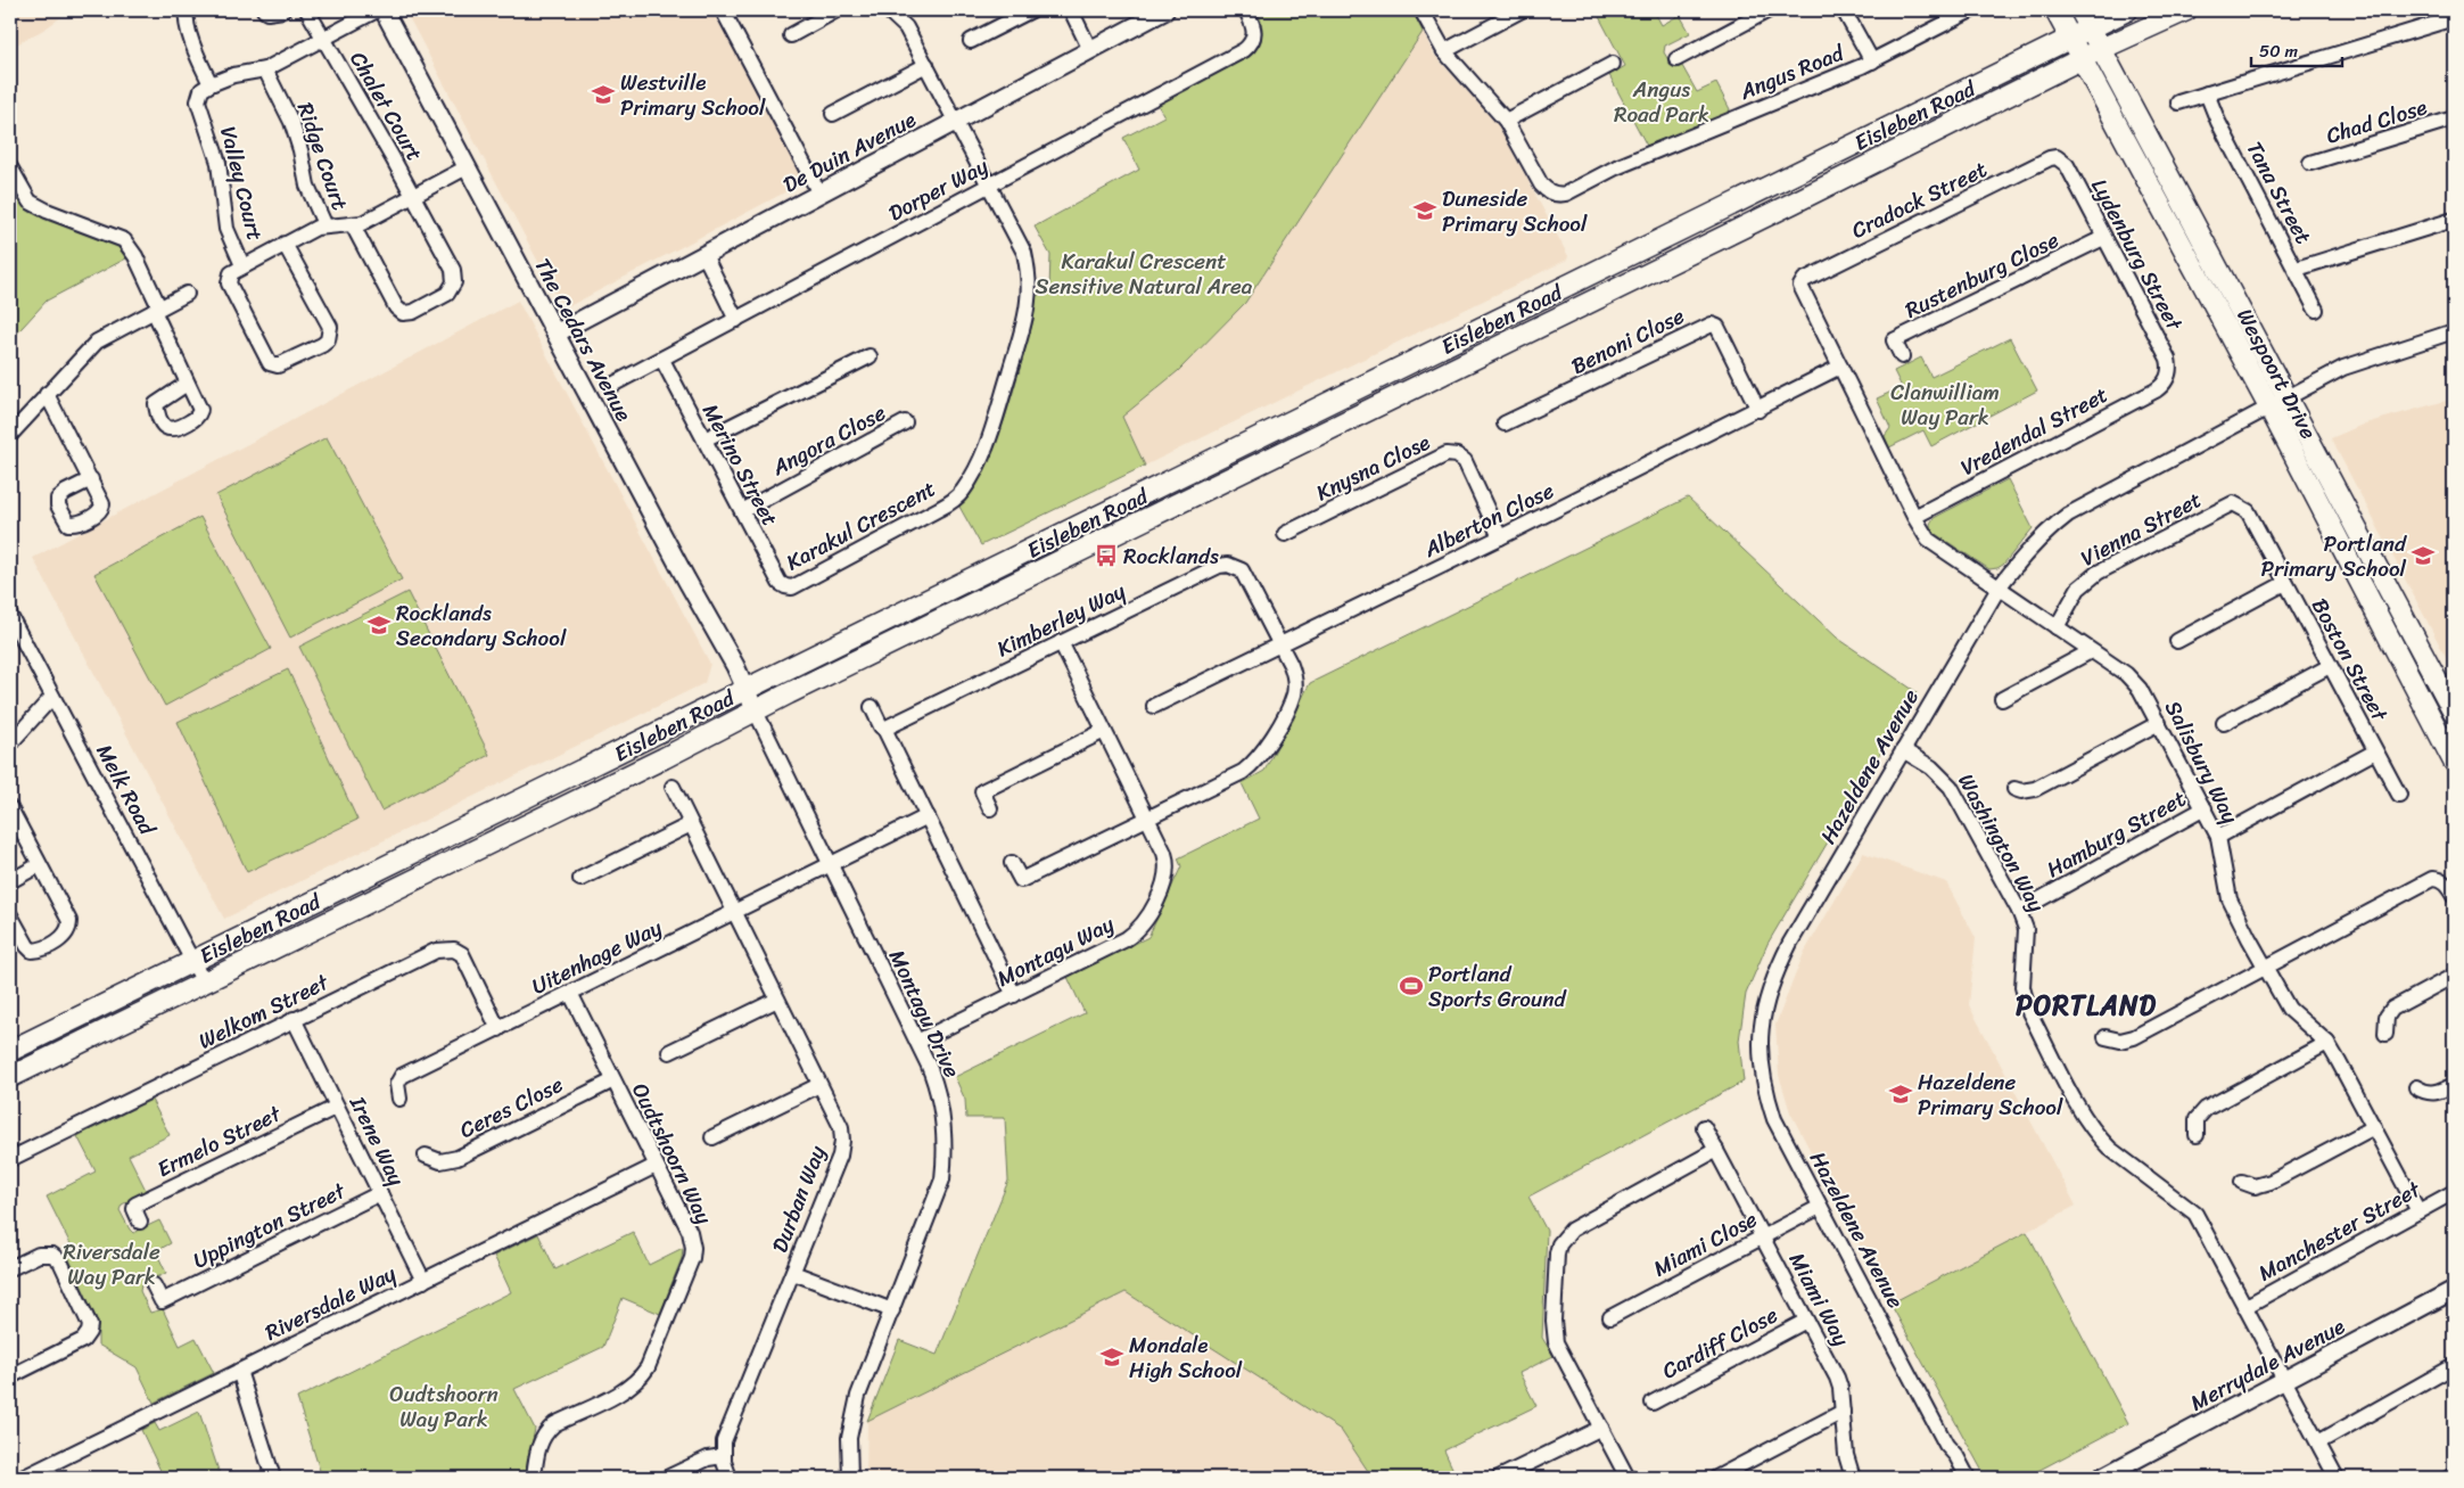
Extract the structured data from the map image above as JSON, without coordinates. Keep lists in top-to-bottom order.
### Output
{
  "streets": {
    "main road": ["Eisleben Road", "Wespoort Drive"],
    "street": [
      "Angus Road",
      "Chalet Court",
      "Chad Close",
      "De Duin Avenue",
      "Ridge Court",
      "Valley Court",
      "Dorper Way",
      "Tana Street",
      "Cradock Street",
      "Lydenburg Street",
      "Rustenburg Close",
      "The Cedars Avenue",
      "Benoni Close",
      "Vredendal Street",
      "Angora Close",
      "Merino Street",
      "Knysna Close",
      "Alberton Close",
      "Karakul Crescent",
      "Vienna Street",
      "Kimberley Way",
      "Boston Street",
      "Salisbury Way",
      "Hazeldene Avenue",
      "Melk Road",
      "Hamburg Street",
      "Washington Way",
      "Montagu Way",
      "Uitenhage Way",
      "Welkom Street",
      "Montagu Drive",
      "Ceres Close",
      "Ermelo Street",
      "Irene Way",
      "Oudtshoorn Way",
      "Durban Way",
      "Uppington Street",
      "Manchester Street",
      "Miami Close",
      "Miami Way",
      "Riversdale Way",
      "Cardiff Close",
      "Merrydale Avenue"
    ]
  },
  "crossings": [
    ["Eisleben Road", "The Cedars Avenue"],
    ["Eisleben Road", "Wespoort Drive"],
    ["Eisleben Road", "Melk Road"],
    ["Eisleben Road", "Montagu Drive"],
    ["De Duin Avenue", "The Cedars Avenue"],
    ["De Duin Avenue", "Karakul Crescent"],
    ["Dorper Way", "Merino Street"],
    ["Dorper Way", "Karakul Crescent"],
    ["Cradock Street", "Lydenburg Street"],
    ["Cradock Street", "Salisbury Way"],
    ["Lydenburg Street", "Rustenburg Close"],
    ["Lydenburg Street", "Vredendal Street"],
    ["The Cedars Avenue", "Montagu Drive"],
    ["Benoni Close", "Alberton Close"],
    ["Wespoort Drive", "Hazeldene Avenue"],
    ["Vredendal Street", "Salisbury Way"],
    ["Angora Close", "Merino Street"],
    ["Merino Street", "Karakul Crescent"],
    ["Knysna Close", "Alberton Close"],
    ["Alberton Close", "Kimberley Way"],
    ["Alberton Close", "Salisbury Way"],
    ["Vienna Street", "Boston Street"],
    ["Vienna Street", "Salisbury Way"],
    ["Kimberley Way", "Montagu Way"],
    ["Salisbury Way", "Hazeldene Avenue"],
    ["Salisbury Way", "Hamburg Street"],
    ["Salisbury Way", "Manchester Street"],
    ["Hazeldene Avenue", "Washington Way"],
    ["Hazeldene Avenue", "Miami Close"],
    ["Hamburg Street", "Washington Way"],
    ["Washington Way", "Manchester Street"],
    ["Washington Way", "Merrydale Avenue"],
    ["Montagu Way", "Montagu Drive"],
    ["Uitenhage Way", "Welkom Street"],
    ["Uitenhage Way", "Montagu Drive"],
    ["Uitenhage Way", "Oudtshoorn Way"],
    ["Uitenhage Way", "Durban Way"],
    ["Welkom Street", "Irene Way"],
    ["Ceres Close", "Oudtshoorn Way"],
    ["Ermelo Street", "Irene Way"],
    ["Irene Way", "Uppington Street"],
    ["Irene Way", "Riversdale Way"],
    ["Oudtshoorn Way", "Riversdale Way"],
    ["Miami Close", "Miami Way"],
    ["Miami Way", "Cardiff Close"]
  ],
  "districts": ["PORTLAND"],
  "parks": [
    "Angus Road Park",
    "Karakul Crescent Sensitive Natural Area",
    "Clanwilliam Way Park",
    "Riversdale Way Park",
    "Oudtshoorn Way Park"
  ],
  "places": {
    "school or university": [
      "Westville Primary School",
      "Duneside Primary School",
      "Portland Primary School",
      "Rocklands Secondary School",
      "Hazeldene Primary School",
      "Mondale High School"
    ],
    "bus stop": ["Rocklands"],
    "sports": ["Portland Sports Ground"]
  },
  "scale_bar": "50 m"
}
